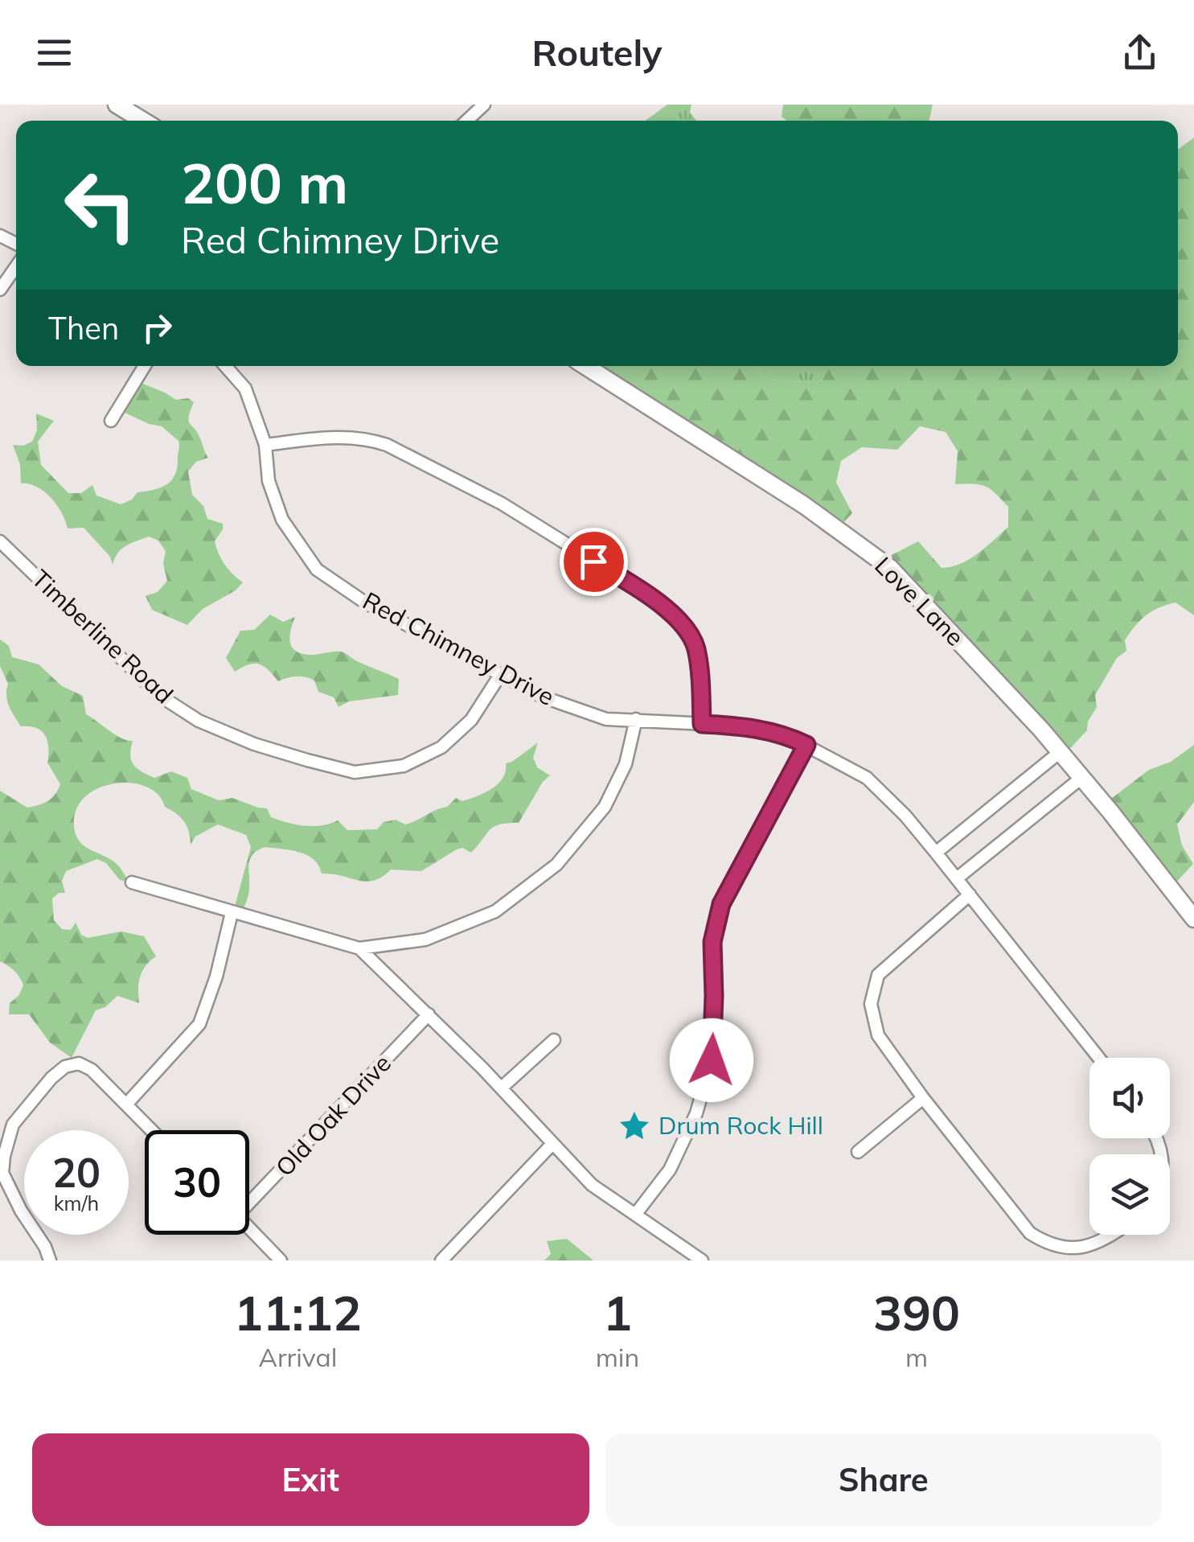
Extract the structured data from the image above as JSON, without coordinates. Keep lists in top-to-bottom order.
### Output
{
  "streets": {
    "street": [
      "Love Lane",
      "Timberline Road",
      "Red Chimney Drive",
      "Old Oak Drive"
    ]
  },
  "crossings": [
    ["Timberline Road", "Red Chimney Drive"]
  ],
  "places": {
    "place": ["Drum Rock Hill"]
  },
  "page": {
    "header": "Routely",
    "turn": ["200 m", "Red Chimney Drive"],
    "then": "Then",
    "speed": "20 km/h",
    "limit": "30",
    "eta": [
      "11:12",
      "Arrival",
      "1",
      "min",
      "390",
      "m"
    ],
    "buttons": ["Exit", "Share"]
  }
}
